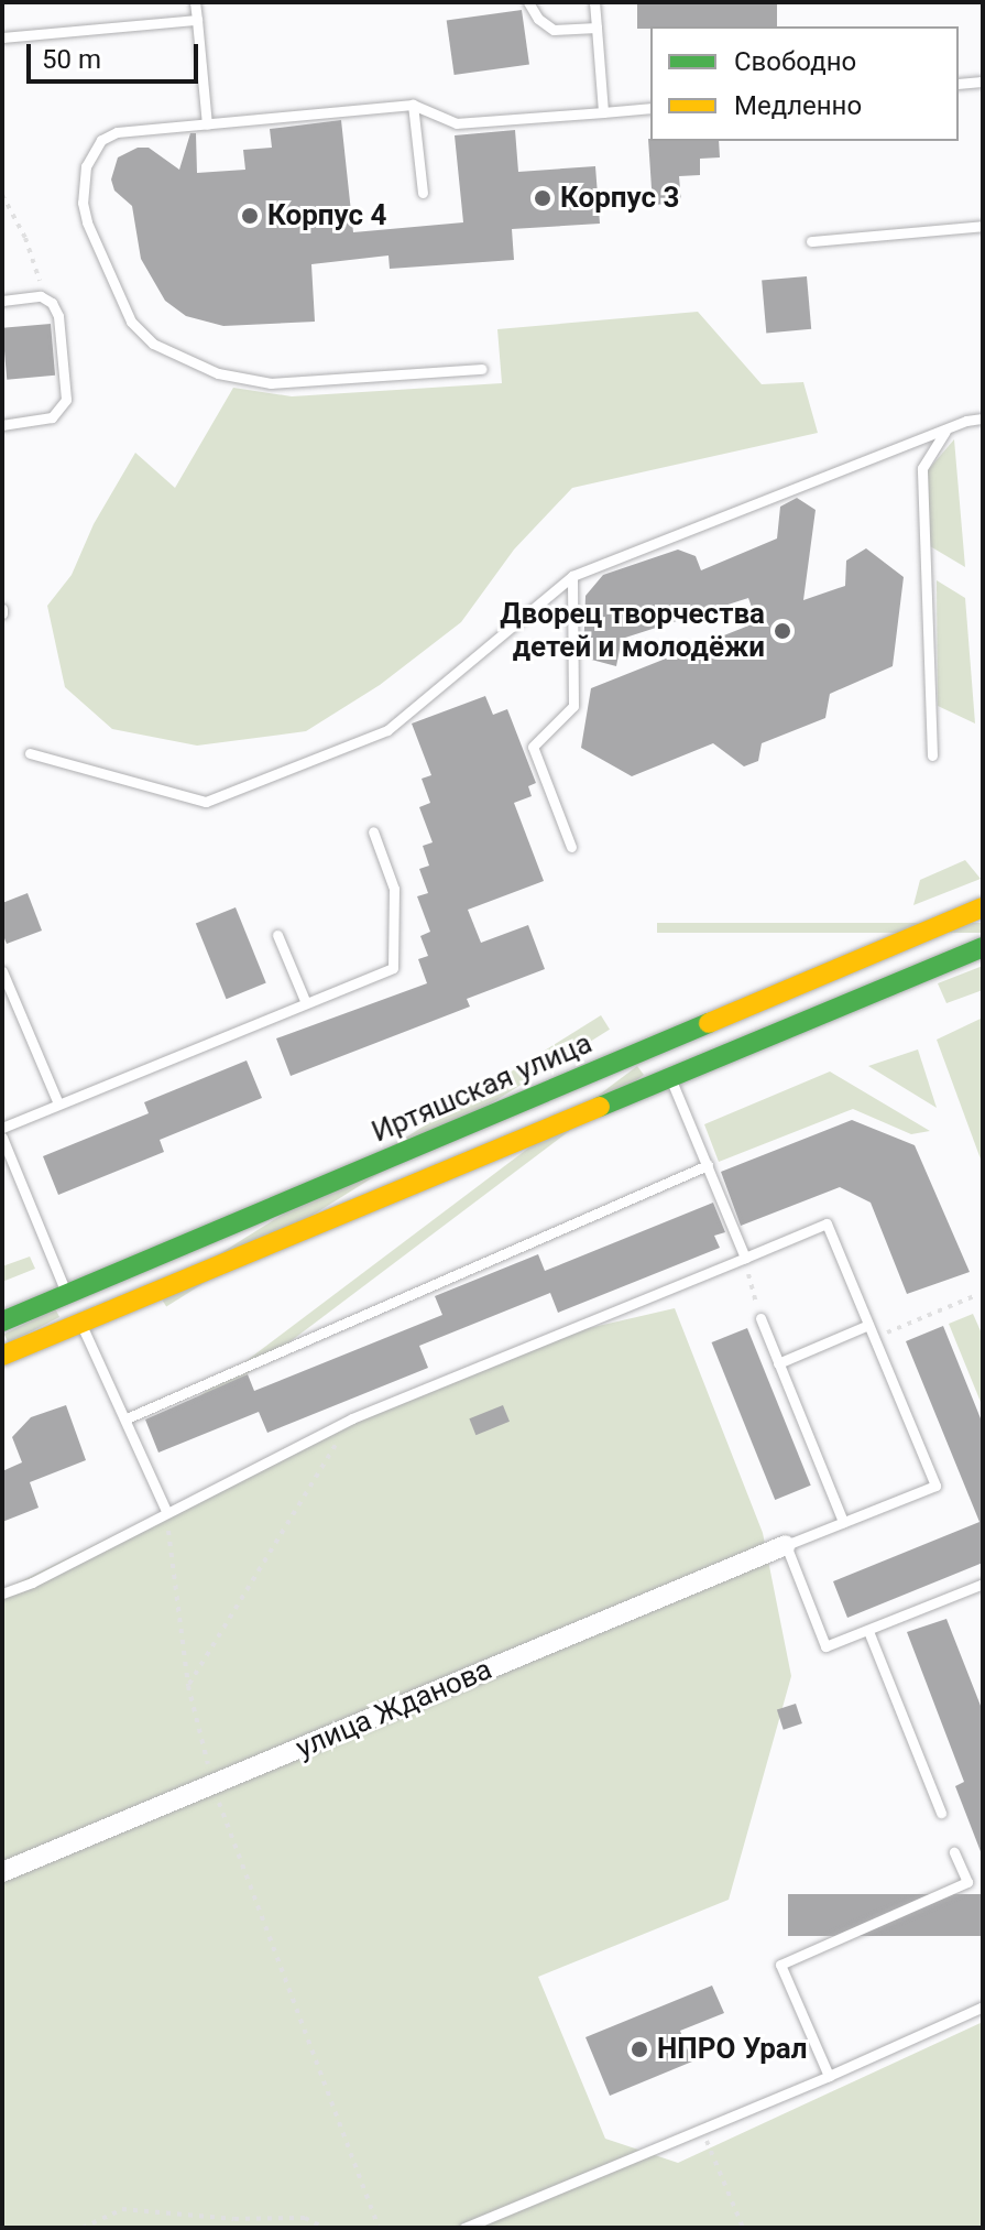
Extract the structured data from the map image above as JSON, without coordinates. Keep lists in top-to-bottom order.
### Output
{
  "streets": {
    "street": ["Иртяшская улица", "улица Жданова"]
  },
  "places": [
    "Корпус 3",
    "Корпус 4",
    "Дворец творчества детей и молодёжи",
    "НПРО Урал"
  ],
  "legend": ["Свободно", "Медленно"],
  "scale_bar": "50 m"
}
